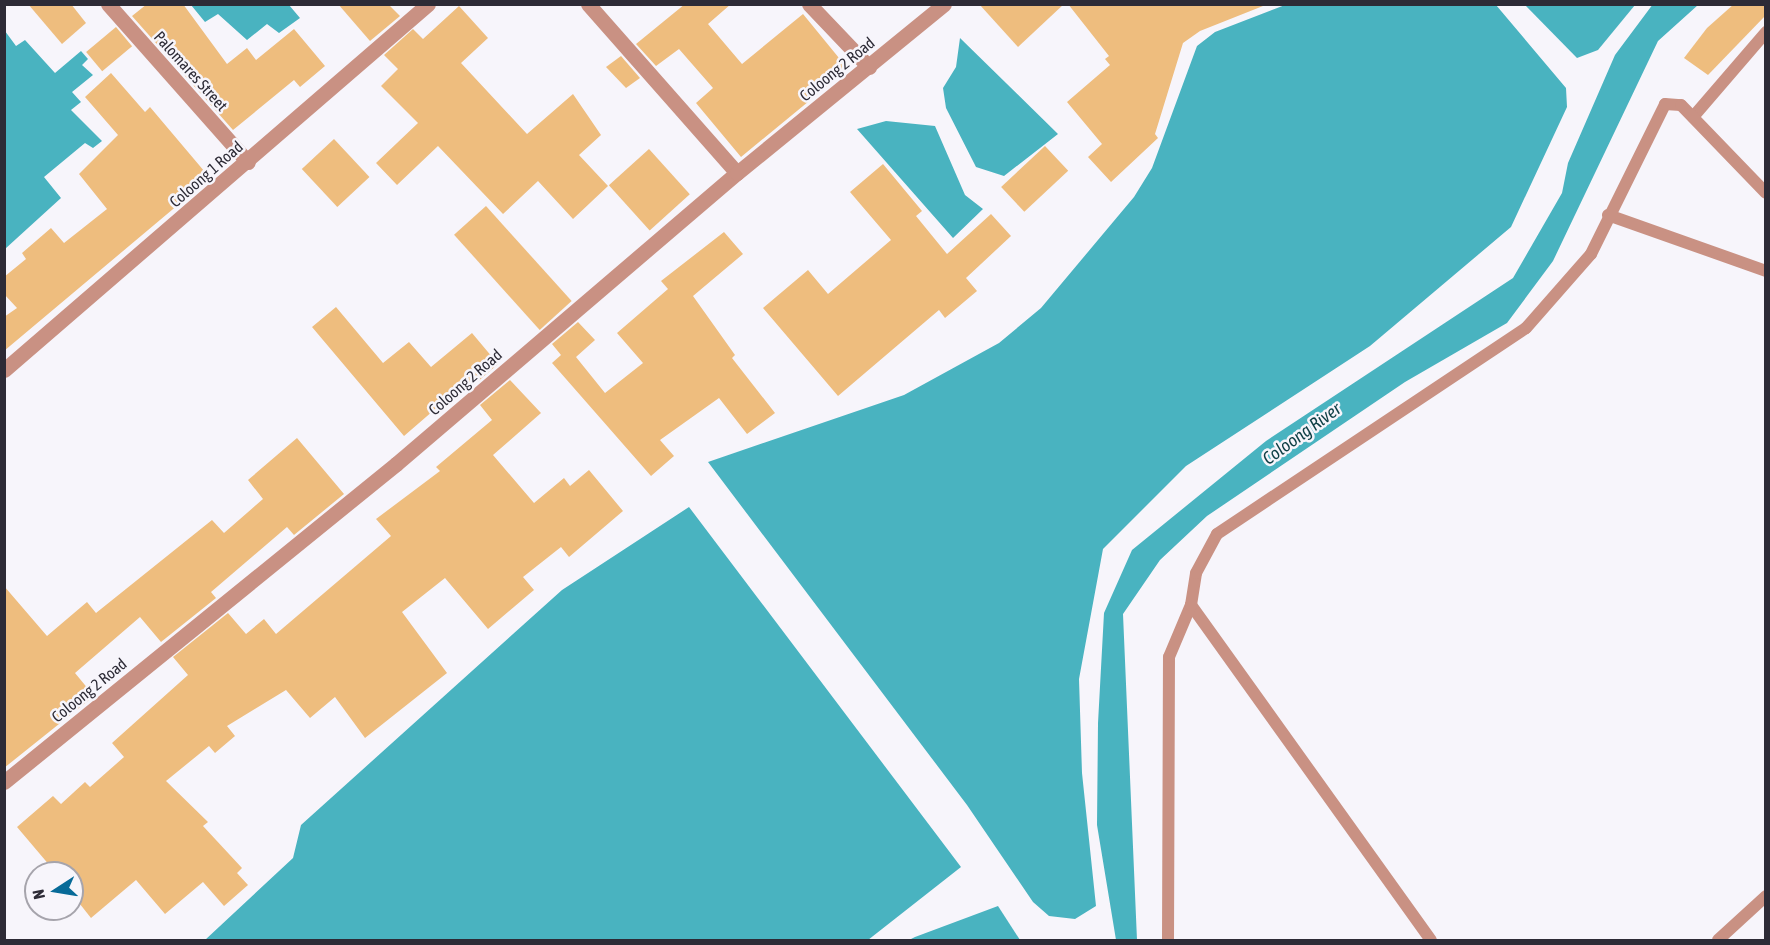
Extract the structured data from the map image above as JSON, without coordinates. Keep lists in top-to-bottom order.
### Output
{
  "streets": {
    "street": ["Coloong 2 Road", "Palomares Street", "Coloong 1 Road"]
  },
  "crossings": [
    ["Palomares Street", "Coloong 1 Road"]
  ],
  "water": ["Coloong River"],
  "north": "left"
}
